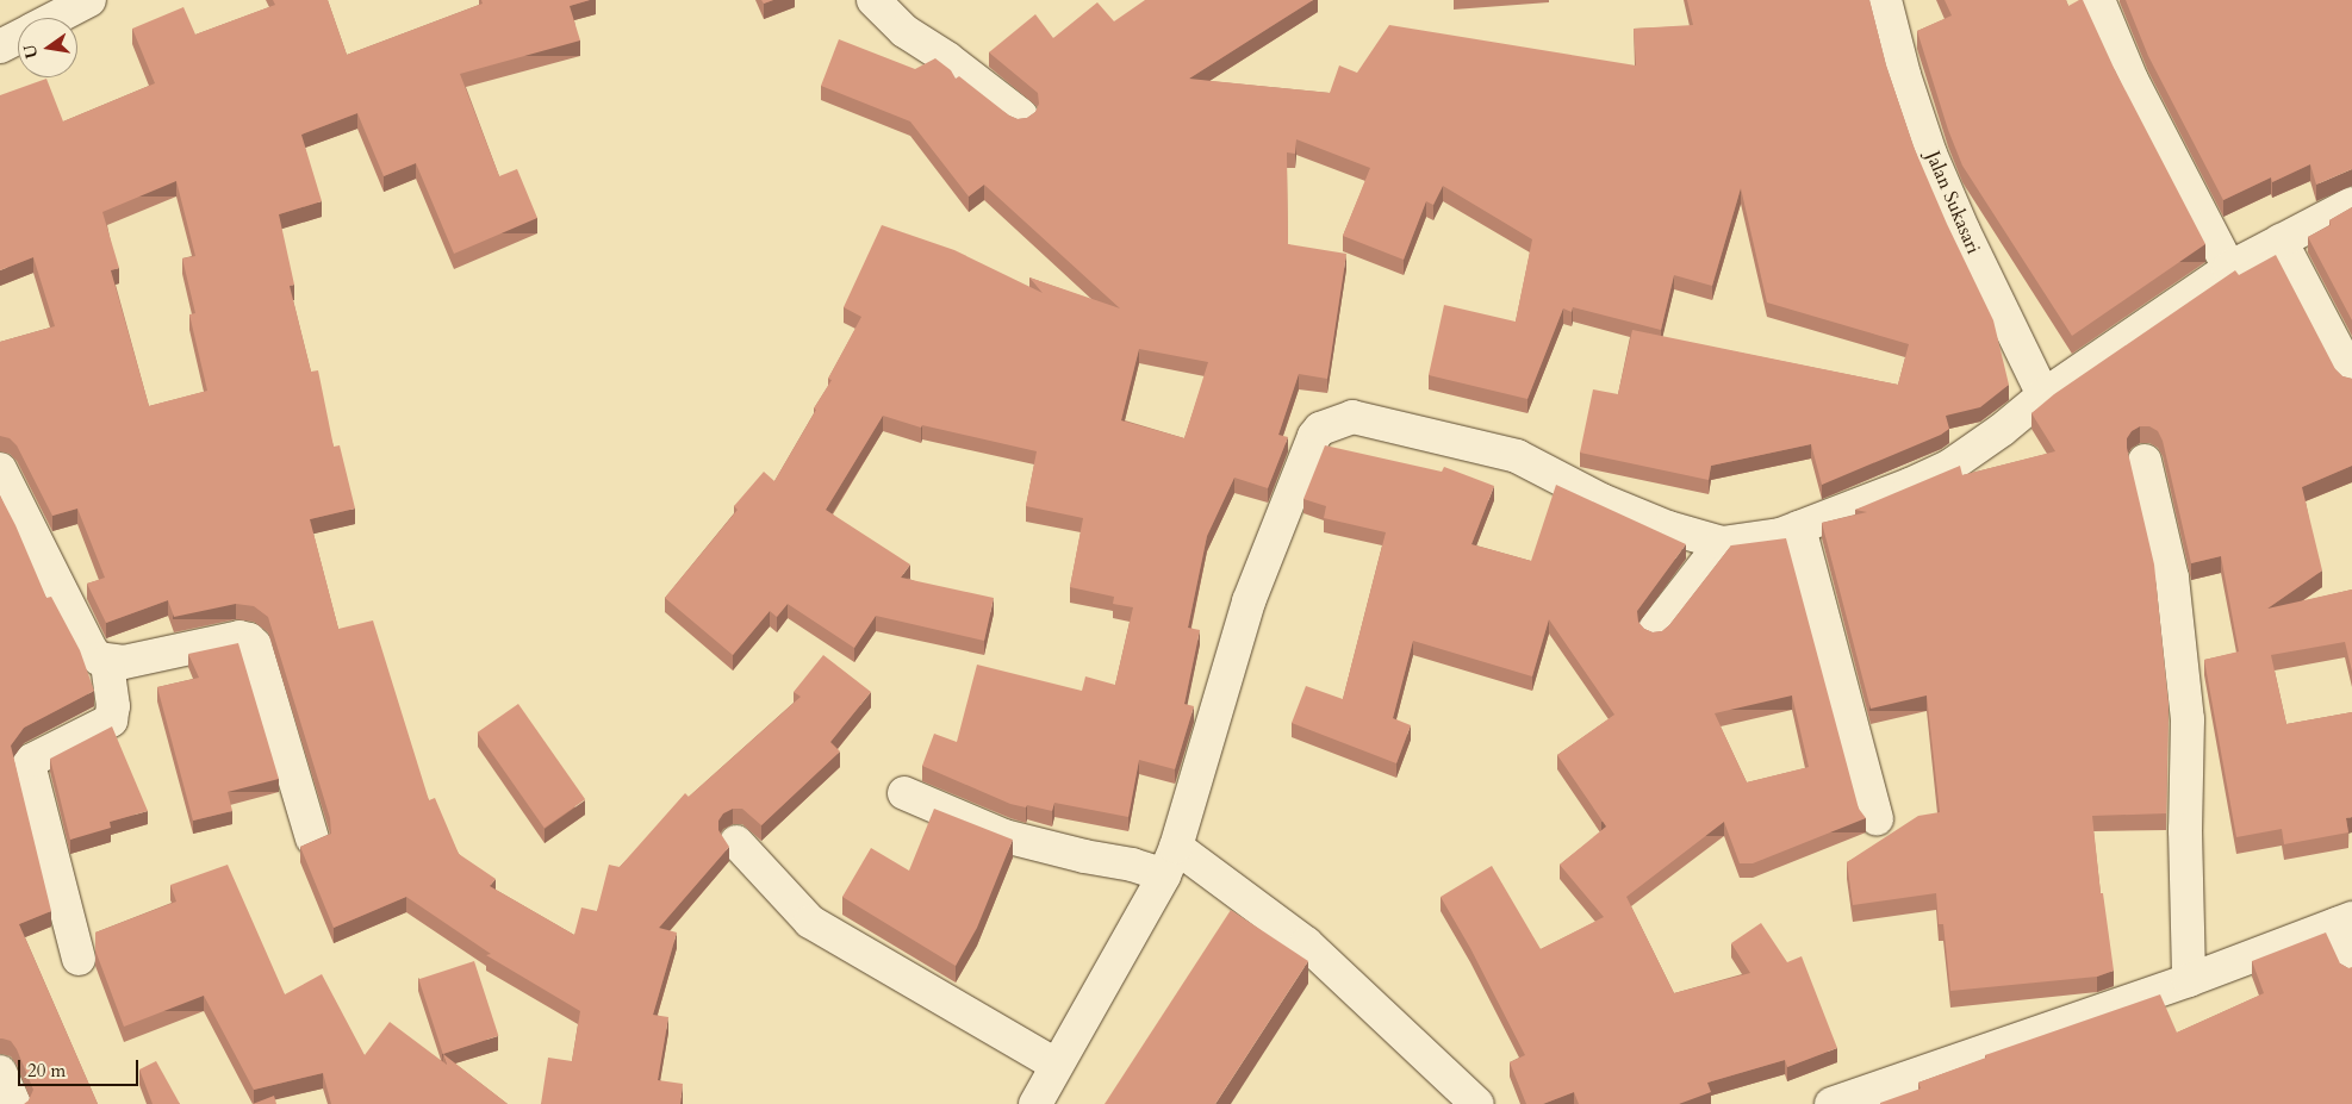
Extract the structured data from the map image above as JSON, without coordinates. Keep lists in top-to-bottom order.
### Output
{
  "streets": {
    "street": ["Jalan Sukasari"]
  },
  "scale_bar": "20 m",
  "north": "left"
}
